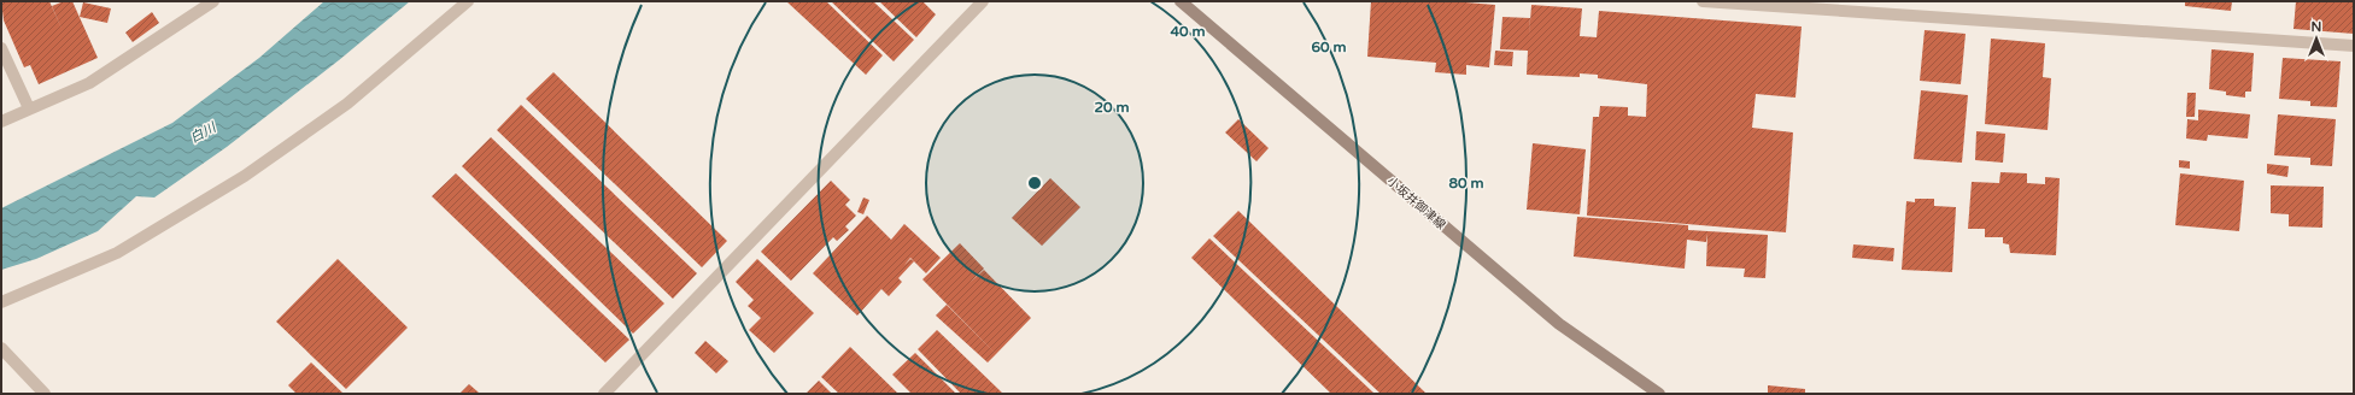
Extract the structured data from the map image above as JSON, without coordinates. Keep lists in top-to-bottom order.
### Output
{
  "streets": {
    "main road": ["小坂井御津線"]
  },
  "water": ["白川"],
  "north": "top",
  "rings": [
    "40 m",
    "60 m",
    "20 m",
    "80 m"
  ]
}
